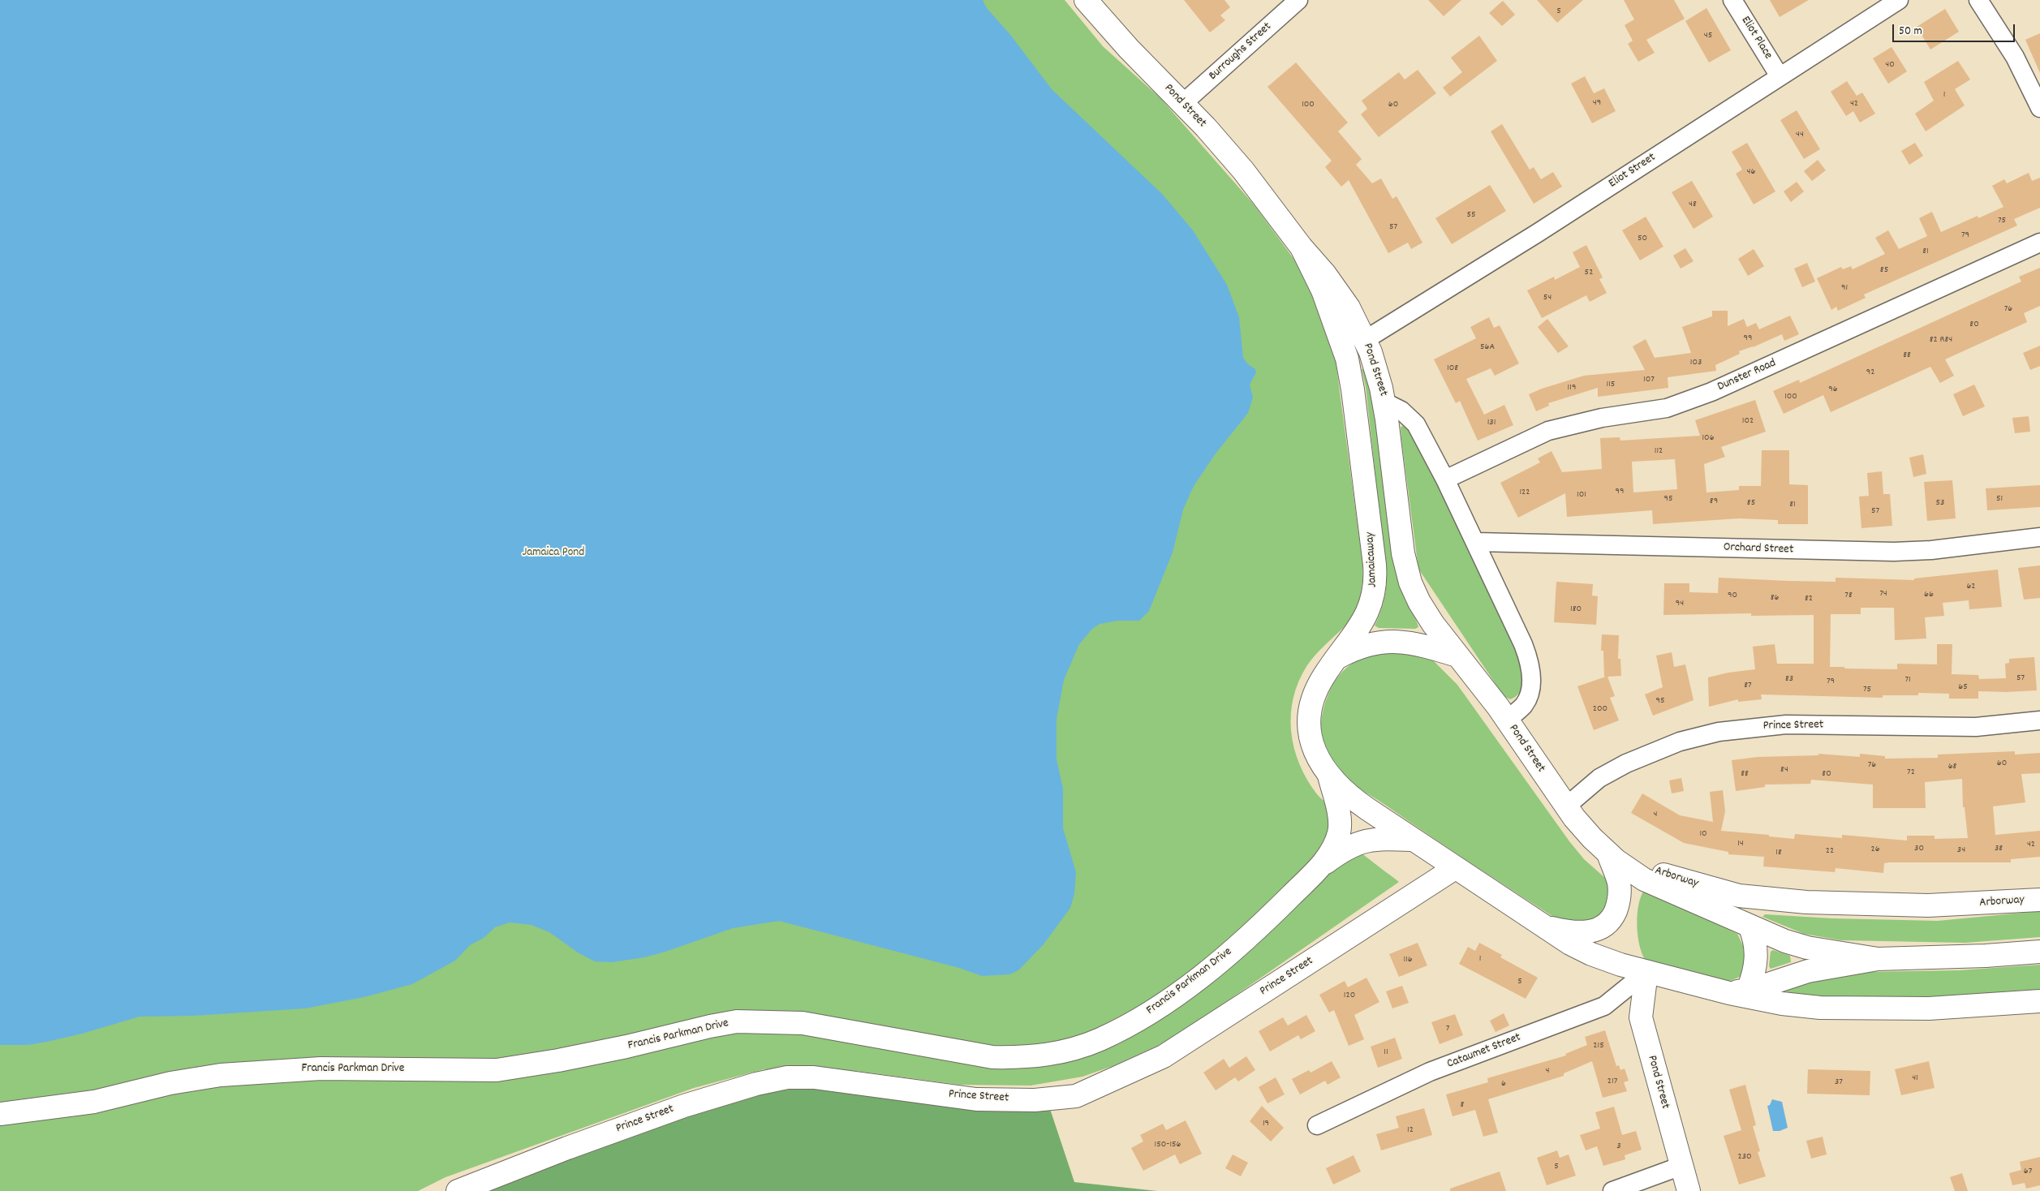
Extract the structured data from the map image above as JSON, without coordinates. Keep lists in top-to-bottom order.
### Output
{
  "streets": {
    "main road": [
      "Pond Street",
      "Jamaicaway",
      "Prince Street",
      "Arborway",
      "Francis Parkman Drive"
    ],
    "street": [
      "Eliot Place",
      "Burroughs Street",
      "Eliot Street",
      "Dunster Road",
      "Orchard Street",
      "Cataumet Street"
    ]
  },
  "crossings": [
    ["Eliot Place", "Eliot Street"],
    ["Burroughs Street", "Pond Street"],
    ["Pond Street", "Eliot Street"],
    ["Pond Street", "Dunster Road"],
    ["Pond Street", "Orchard Street"],
    ["Pond Street", "Jamaicaway"],
    ["Pond Street", "Prince Street"],
    ["Pond Street", "Arborway"],
    ["Pond Street", "Cataumet Street"],
    ["Jamaicaway", "Prince Street"],
    ["Jamaicaway", "Arborway"],
    ["Jamaicaway", "Francis Parkman Drive"],
    ["Prince Street", "Arborway"],
    ["Arborway", "Cataumet Street"]
  ],
  "parks": ["Jamaica Pond"],
  "house_numbers": [
    "5",
    "45",
    "40",
    "1",
    "49",
    "42",
    "100",
    "60",
    "44",
    "46",
    "48",
    "55",
    "75",
    "57",
    "79",
    "50",
    "81",
    "85",
    "52",
    "91",
    "54",
    "76",
    "80",
    "99",
    "82 R84",
    "56A",
    "88",
    "103",
    "108",
    "92",
    "107",
    "115",
    "119",
    "96",
    "100",
    "102",
    "131",
    "106",
    "112",
    "99",
    "122",
    "101",
    "95",
    "51",
    "89",
    "85",
    "53",
    "81",
    "57",
    "62",
    "74",
    "66",
    "90",
    "78",
    "86",
    "82",
    "94",
    "180",
    "57",
    "83",
    "71",
    "79",
    "87",
    "65",
    "75",
    "95",
    "200",
    "60",
    "76",
    "68",
    "84",
    "72",
    "88",
    "80",
    "4",
    "10",
    "14",
    "42",
    "30",
    "38",
    "26",
    "34",
    "22",
    "18",
    "1",
    "116",
    "5",
    "120",
    "7",
    "215",
    "11",
    "4",
    "41",
    "217",
    "37",
    "6",
    "8",
    "19",
    "12",
    "150-156",
    "3",
    "230",
    "5",
    "67"
  ],
  "scale_bar": "50 m"
}
